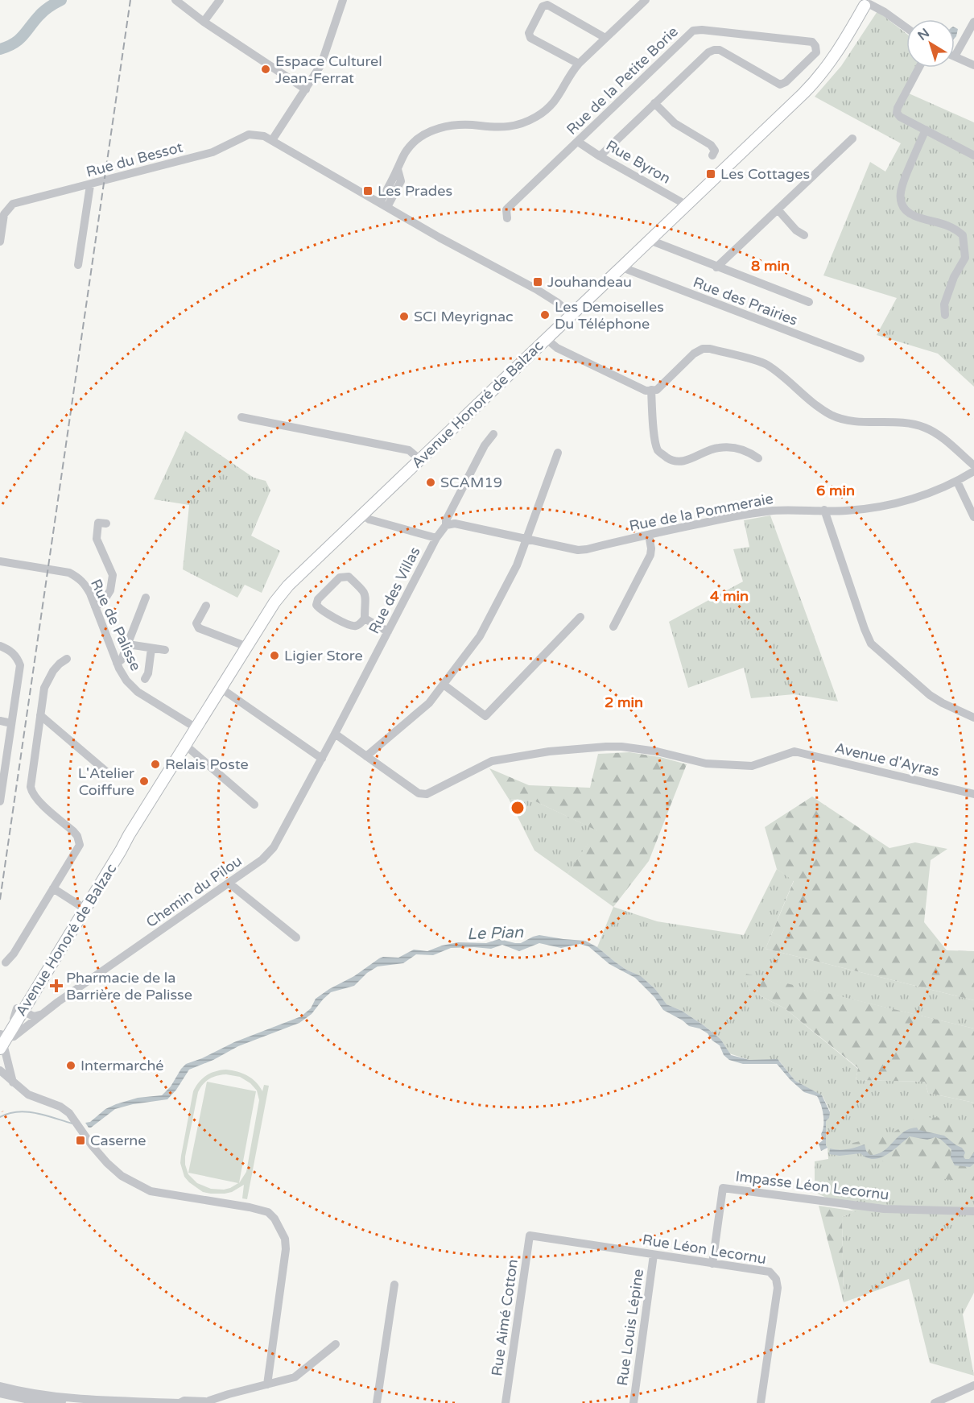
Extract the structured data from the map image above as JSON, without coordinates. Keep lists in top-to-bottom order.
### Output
{
  "streets": {
    "main road": ["Avenue Honoré de Balzac"],
    "street": [
      "Rue de la Petite Borie",
      "Rue du Bessot",
      "Rue Byron",
      "Rue des Prairies",
      "Rue de la Pommeraie",
      "Rue des Villas",
      "Rue de Palisse",
      "Avenue d'Ayras",
      "Chemin du Pilou",
      "Impasse Léon Lecornu",
      "Rue Léon Lecornu",
      "Rue Aimé Cotton",
      "Rue Louis Lépine"
    ]
  },
  "crossings": [
    ["Rue de la Petite Borie", "Rue Byron"],
    ["Rue du Bessot", "Avenue Honoré de Balzac"],
    ["Rue Byron", "Avenue Honoré de Balzac"],
    ["Rue des Prairies", "Avenue Honoré de Balzac"],
    ["Avenue Honoré de Balzac", "Rue de Palisse"],
    ["Avenue Honoré de Balzac", "Chemin du Pilou"],
    ["Rue des Villas", "Chemin du Pilou"],
    ["Impasse Léon Lecornu", "Rue Léon Lecornu"],
    ["Rue Léon Lecornu", "Rue Aimé Cotton"],
    ["Rue Léon Lecornu", "Rue Louis Lépine"]
  ],
  "water": ["Le Pian"],
  "places": {
    "other": [
      "Espace Culturel Jean-Ferrat",
      "Les Demoiselles Du Téléphone",
      "SCI Meyrignac",
      "SCAM19",
      "Ligier Store",
      "Relais Poste",
      "L'Atelier Coiffure",
      "Intermarché"
    ],
    "transit": [
      "Les Cottages",
      "Les Prades",
      "Jouhandeau",
      "Caserne"
    ],
    "health": ["Pharmacie de la Barrière de Palisse"]
  },
  "north": "top left",
  "rings": [
    "8 min",
    "6 min",
    "4 min",
    "2 min"
  ]
}
